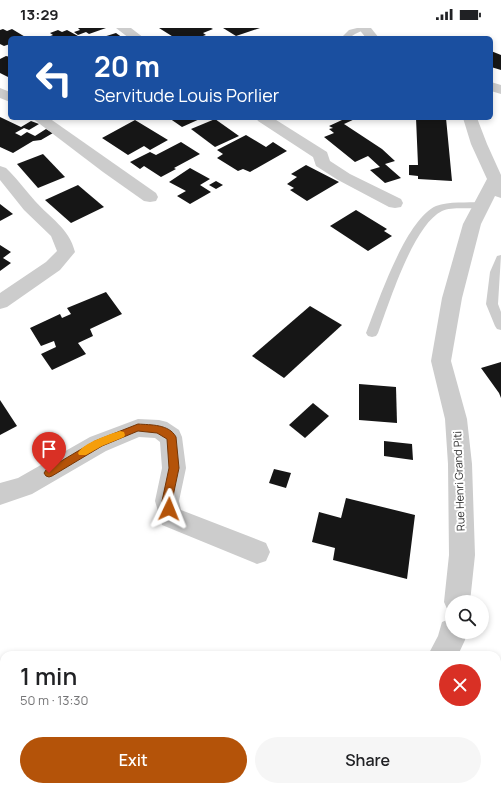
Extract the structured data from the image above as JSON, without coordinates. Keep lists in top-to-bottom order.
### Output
{
  "streets": {
    "street": ["Rue Henri Grand Piti"]
  },
  "page": {
    "status": "13:29",
    "turn": ["20 m", "Servitude Louis Porlier"],
    "heading": ["1 min", "50 m · 13:30"],
    "buttons": ["Exit", "Share"]
  }
}
